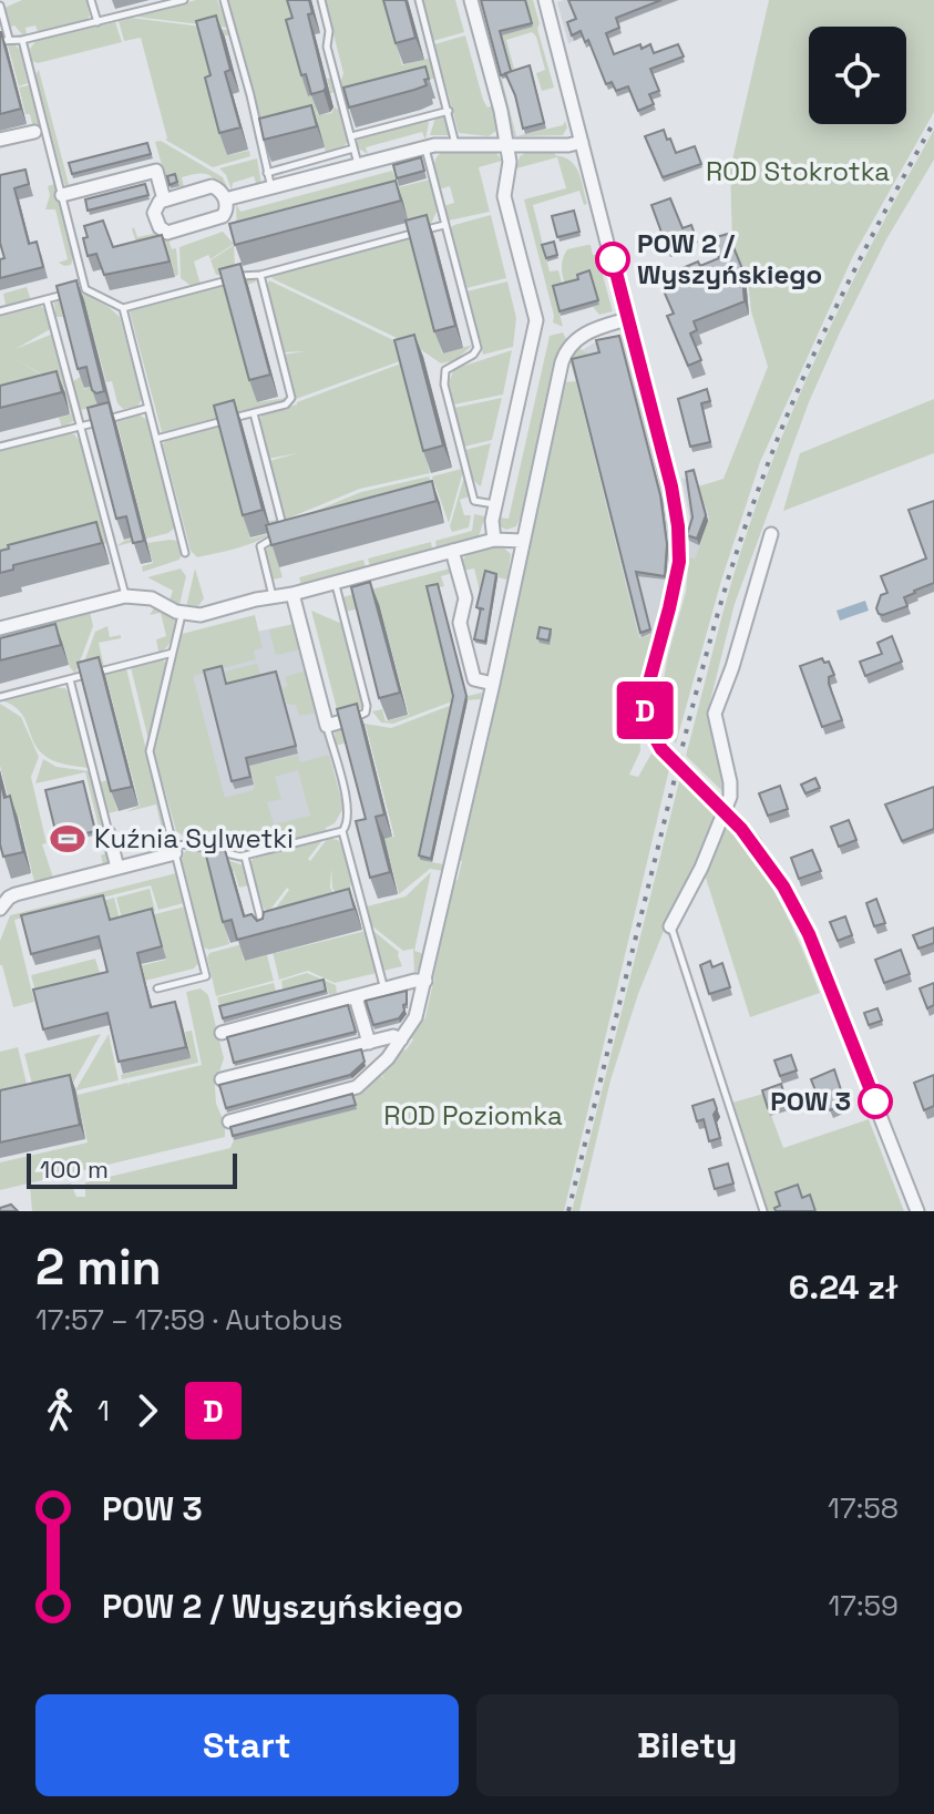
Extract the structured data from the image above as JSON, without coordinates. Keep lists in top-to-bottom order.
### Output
{
  "parks": ["ROD Stokrotka", "ROD Poziomka"],
  "places": {
    "other": ["POW 2 / Wyszyńskiego", "POW 3"],
    "sports": ["Kuźnia Sylwetki"]
  },
  "lines": ["bus line D"],
  "scale_bar": "100 m",
  "page": {
    "on_map": "D",
    "scale": "100 m",
    "heading": ["2 min", "17:57 – 17:59 · Autobus", "6.24 zł"],
    "legs": ["1", "D"],
    "list": [
      {
        "name": "POW 3",
        "value": "17:58"
      },
      {
        "name": "POW 2 / Wyszyńskiego",
        "value": "17:59"
      }
    ],
    "buttons": ["Start", "Bilety"]
  }
}
